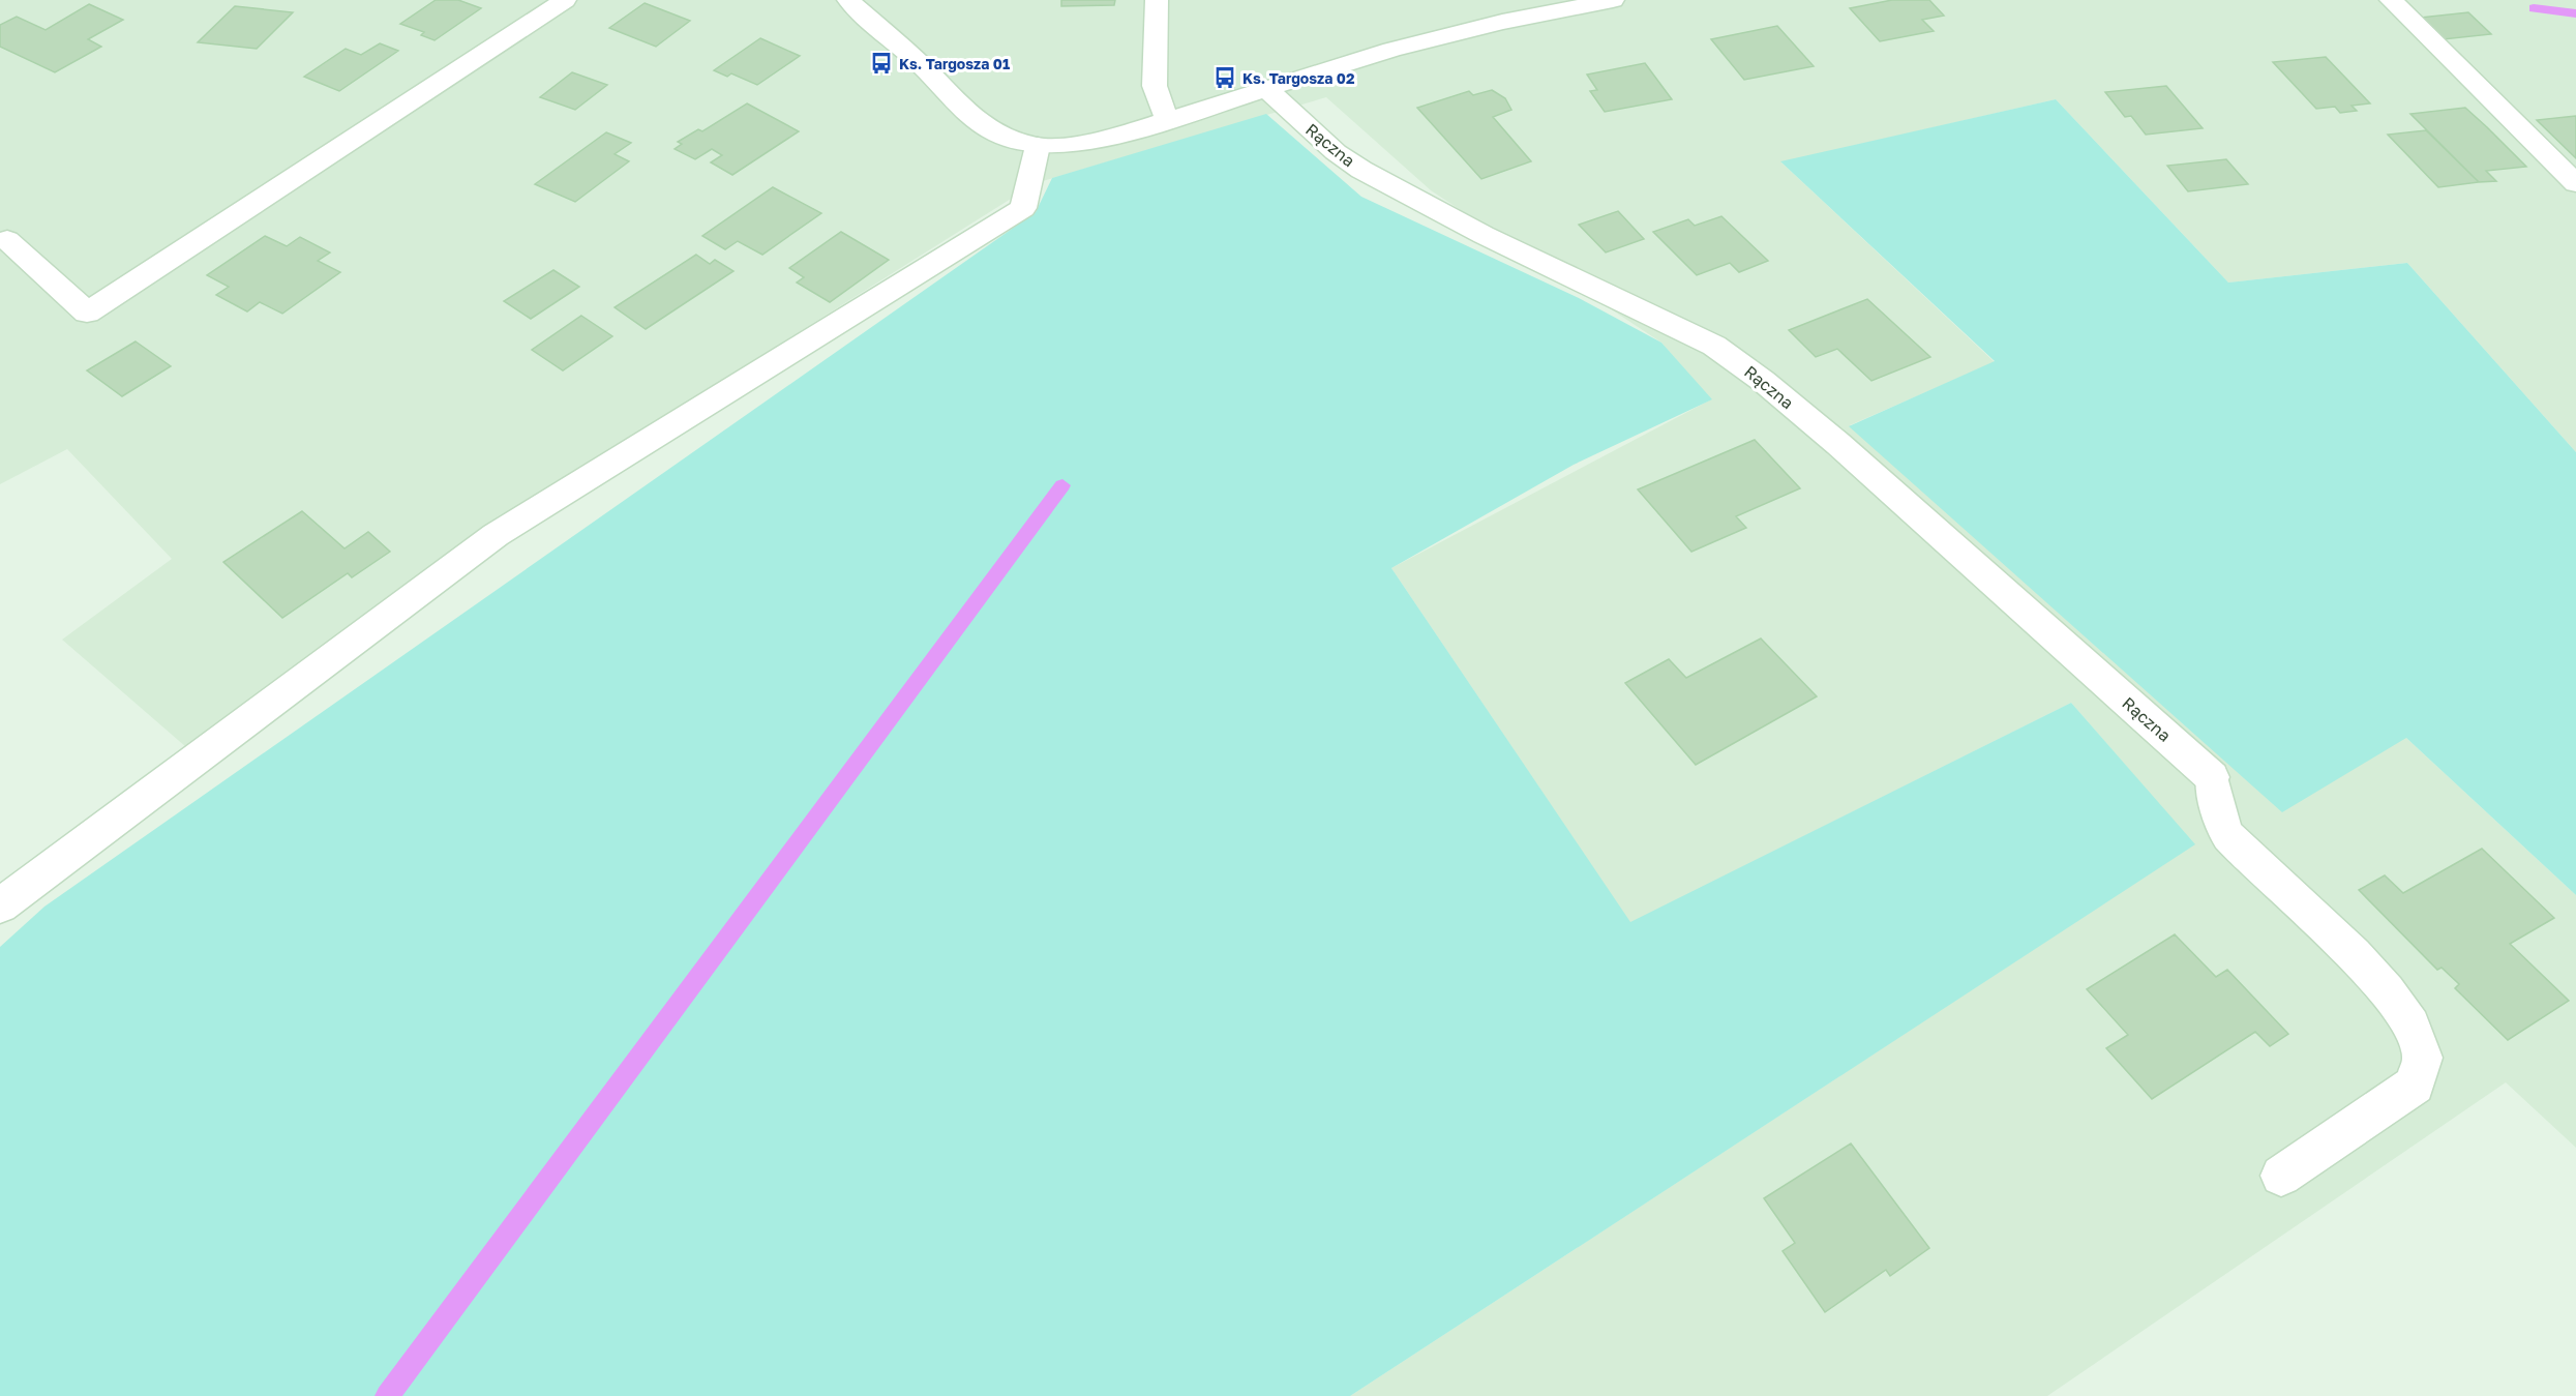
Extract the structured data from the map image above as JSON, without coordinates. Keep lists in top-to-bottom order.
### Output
{
  "streets": {
    "street": ["Rączna"]
  },
  "places": {
    "bus stop": ["Ks. Targosza 01", "Ks. Targosza 02"]
  }
}
